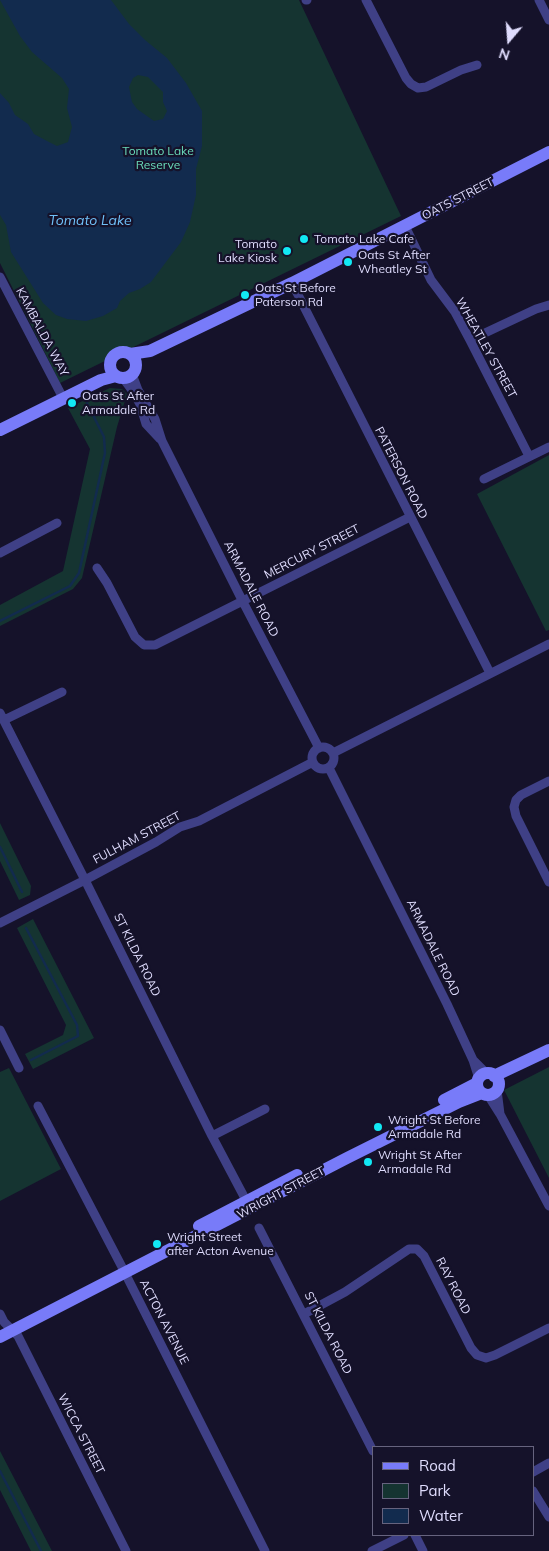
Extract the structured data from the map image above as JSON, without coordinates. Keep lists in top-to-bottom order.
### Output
{
  "streets": {
    "street": [
      "OATS STREET",
      "KAMBALDA WAY",
      "WHEATLEY STREET",
      "PATERSON ROAD",
      "MERCURY STREET",
      "ARMADALE ROAD",
      "FULHAM STREET",
      "ST KILDA ROAD",
      "WRIGHT STREET",
      "RAY ROAD",
      "ACTON AVENUE",
      "WICCA STREET"
    ]
  },
  "crossings": [
    ["OATS STREET", "KAMBALDA WAY"],
    ["OATS STREET", "WHEATLEY STREET"],
    ["OATS STREET", "PATERSON ROAD"],
    ["OATS STREET", "ARMADALE ROAD"],
    ["PATERSON ROAD", "MERCURY STREET"],
    ["MERCURY STREET", "ARMADALE ROAD"],
    ["ARMADALE ROAD", "FULHAM STREET"],
    ["ARMADALE ROAD", "WRIGHT STREET"],
    ["FULHAM STREET", "ST KILDA ROAD"],
    ["ST KILDA ROAD", "WRIGHT STREET"],
    ["ST KILDA ROAD", "RAY ROAD"],
    ["WRIGHT STREET", "ACTON AVENUE"],
    ["WRIGHT STREET", "WICCA STREET"]
  ],
  "water": ["Tomato Lake"],
  "parks": ["Tomato Lake Reserve"],
  "places": [
    "Tomato Lake Cafe",
    "Tomato Lake Kiosk",
    "Oats St After Wheatley St",
    "Oats St Before Paterson Rd",
    "Oats St After Armadale Rd",
    "Wright St Before Armadale Rd",
    "Wright St After Armadale Rd",
    "Wright Street after Acton Avenue"
  ],
  "legend": ["Road", "Park", "Water"],
  "north": "bottom"
}
